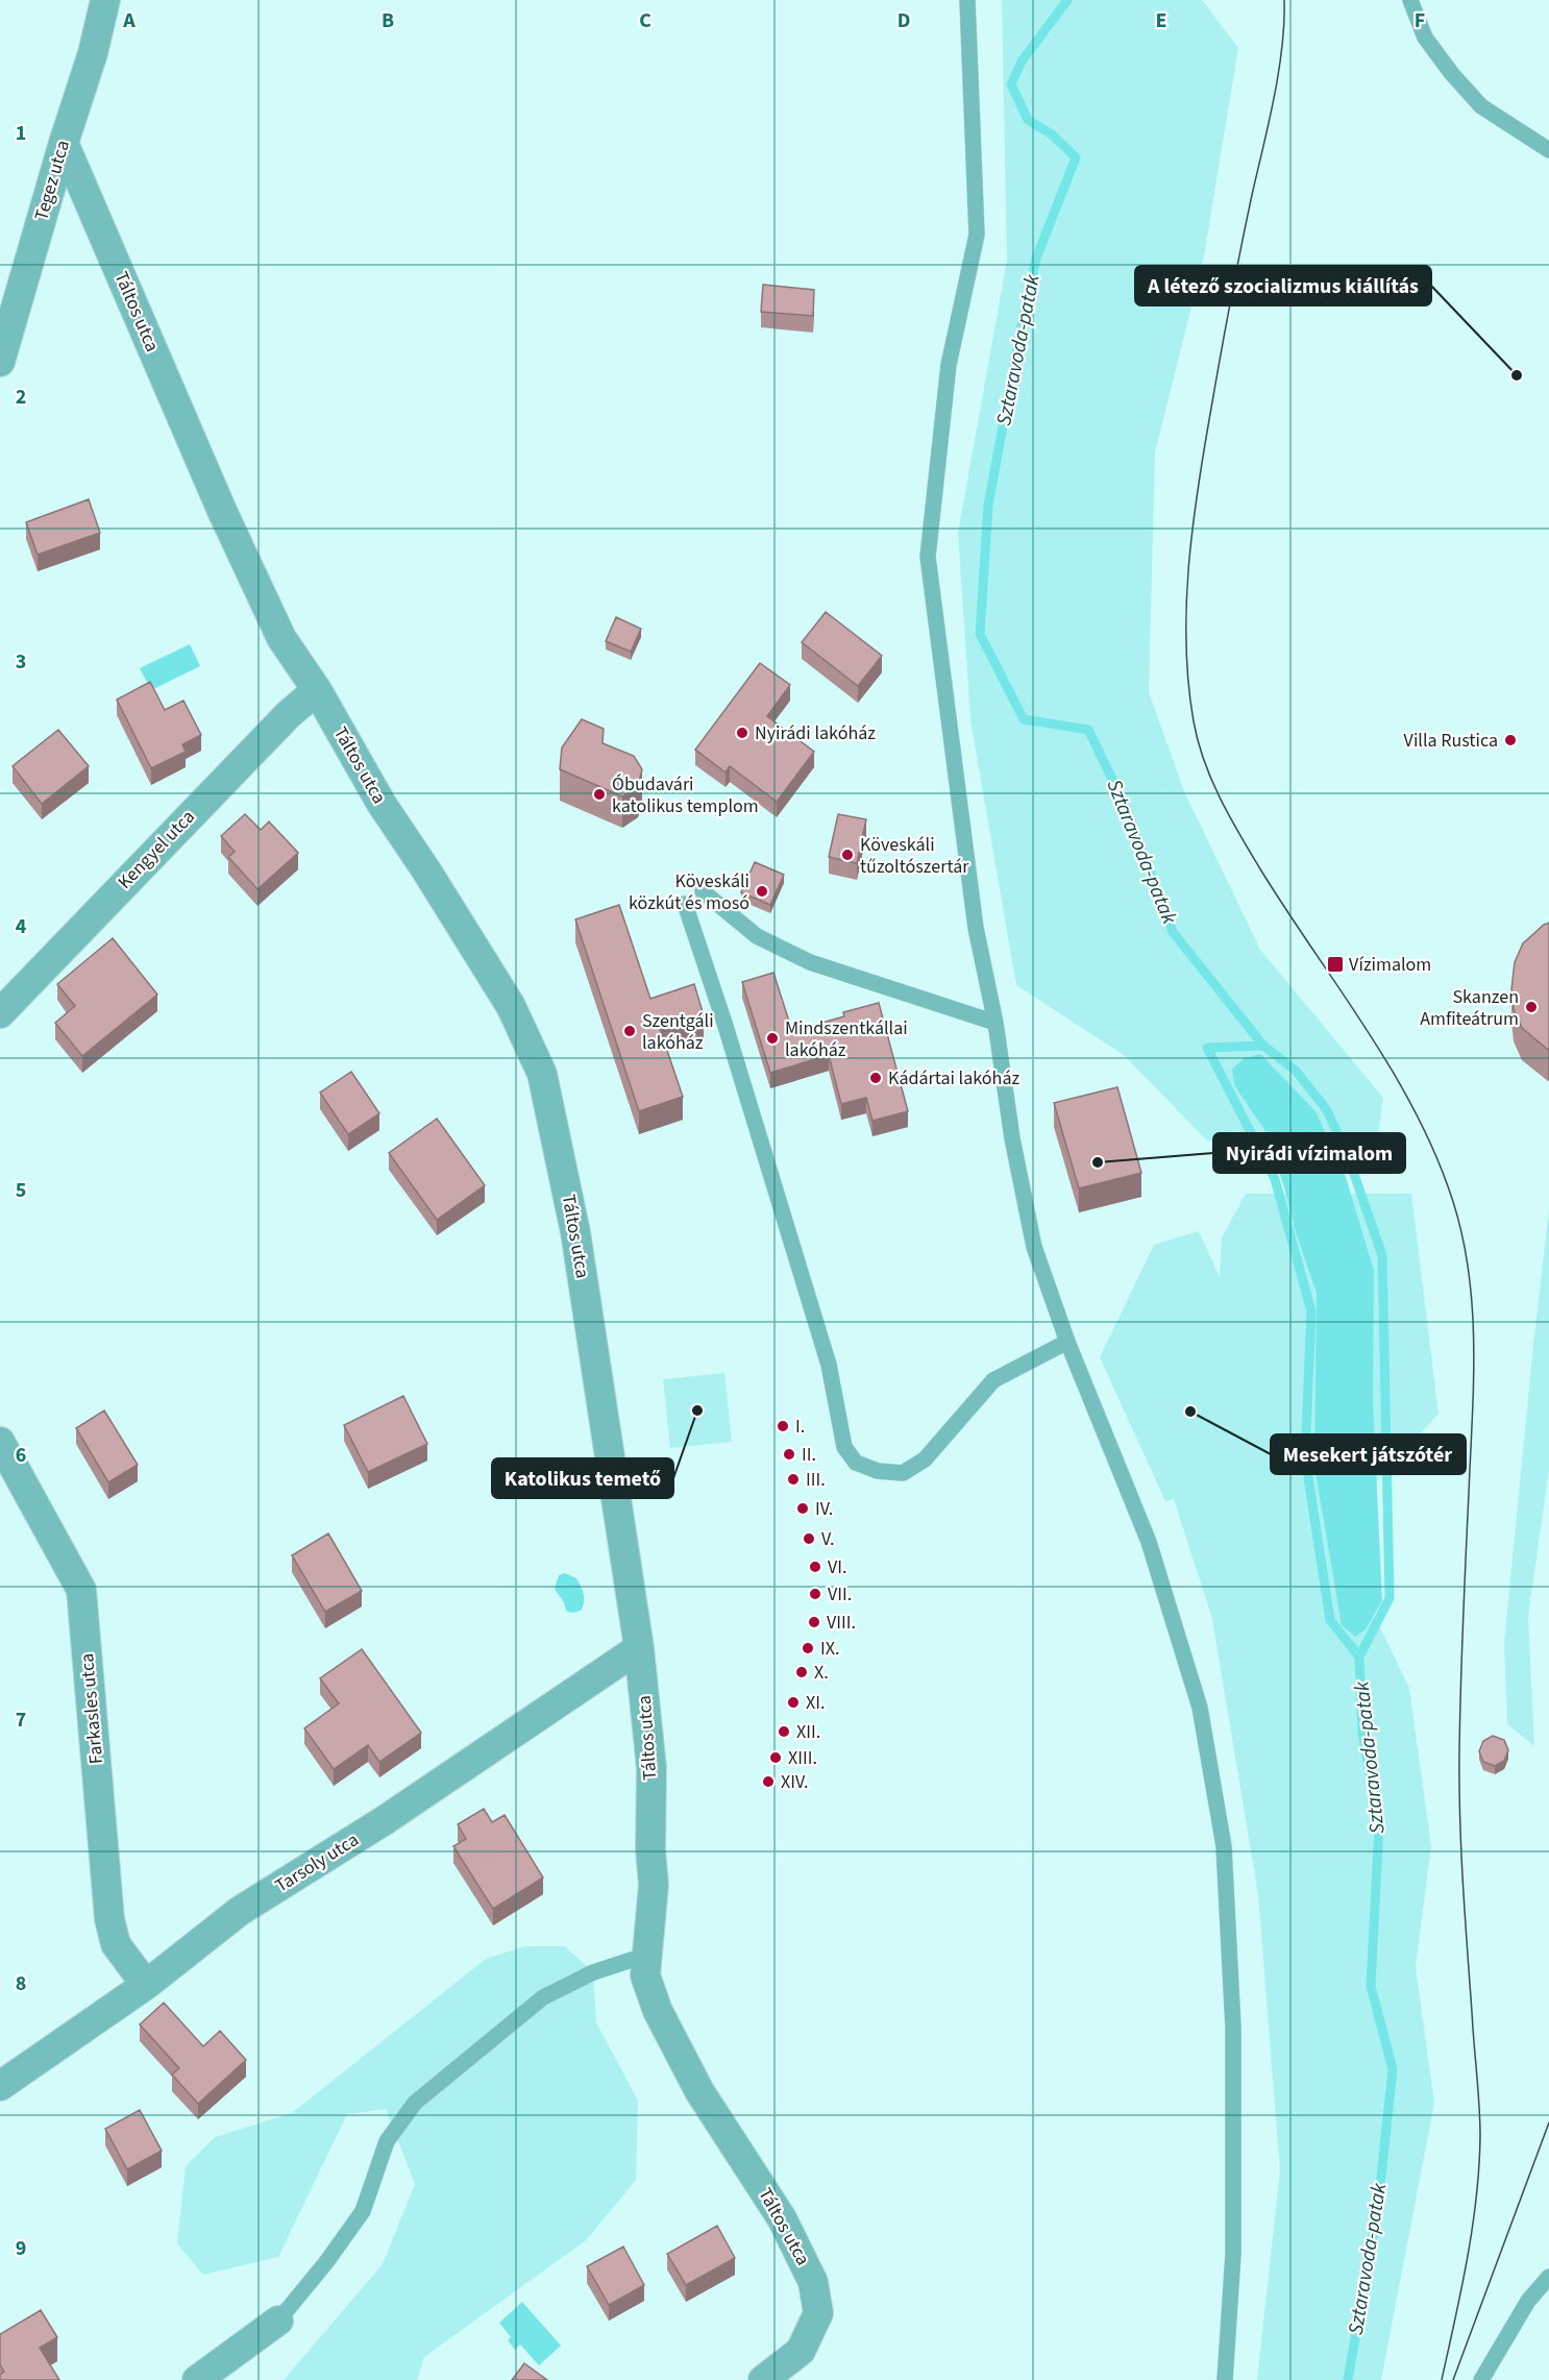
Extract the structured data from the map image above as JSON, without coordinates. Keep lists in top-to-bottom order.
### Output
{
  "streets": {
    "street": [
      "Tegez utca",
      "Táltos utca",
      "Kengyel utca",
      "Farkasles utca",
      "Tarsoly utca"
    ]
  },
  "crossings": [
    ["Tegez utca", "Táltos utca"],
    ["Táltos utca", "Kengyel utca"],
    ["Táltos utca", "Tarsoly utca"],
    ["Farkasles utca", "Tarsoly utca"]
  ],
  "water": ["Sztaravoda-patak"],
  "places": {
    "other": [
      "A létező szocializmus kiállítás",
      "Nyirádi lakóház",
      "Villa Rustica",
      "Óbudavári katolikus templom",
      "Köveskáli tűzoltószertár",
      "Köveskáli közkút és mosó",
      "Skanzen Amfiteátrum",
      "Szentgáli lakóház",
      "Mindszentkállai lakóház",
      "Kádártai lakóház",
      "Nyirádi vízimalom",
      "Katolikus temető",
      "Mesekert játszótér",
      "I.",
      "II.",
      "III.",
      "IV.",
      "V.",
      "VI.",
      "VII.",
      "VIII.",
      "IX.",
      "X.",
      "XI.",
      "XII.",
      "XIII.",
      "XIV."
    ],
    "transit": ["Vízimalom"]
  },
  "grid": {
    "columns": [
      "A",
      "B",
      "C",
      "D",
      "E",
      "F"
    ],
    "rows": [
      "1",
      "2",
      "3",
      "4",
      "5",
      "6",
      "7",
      "8",
      "9"
    ]
  }
}
